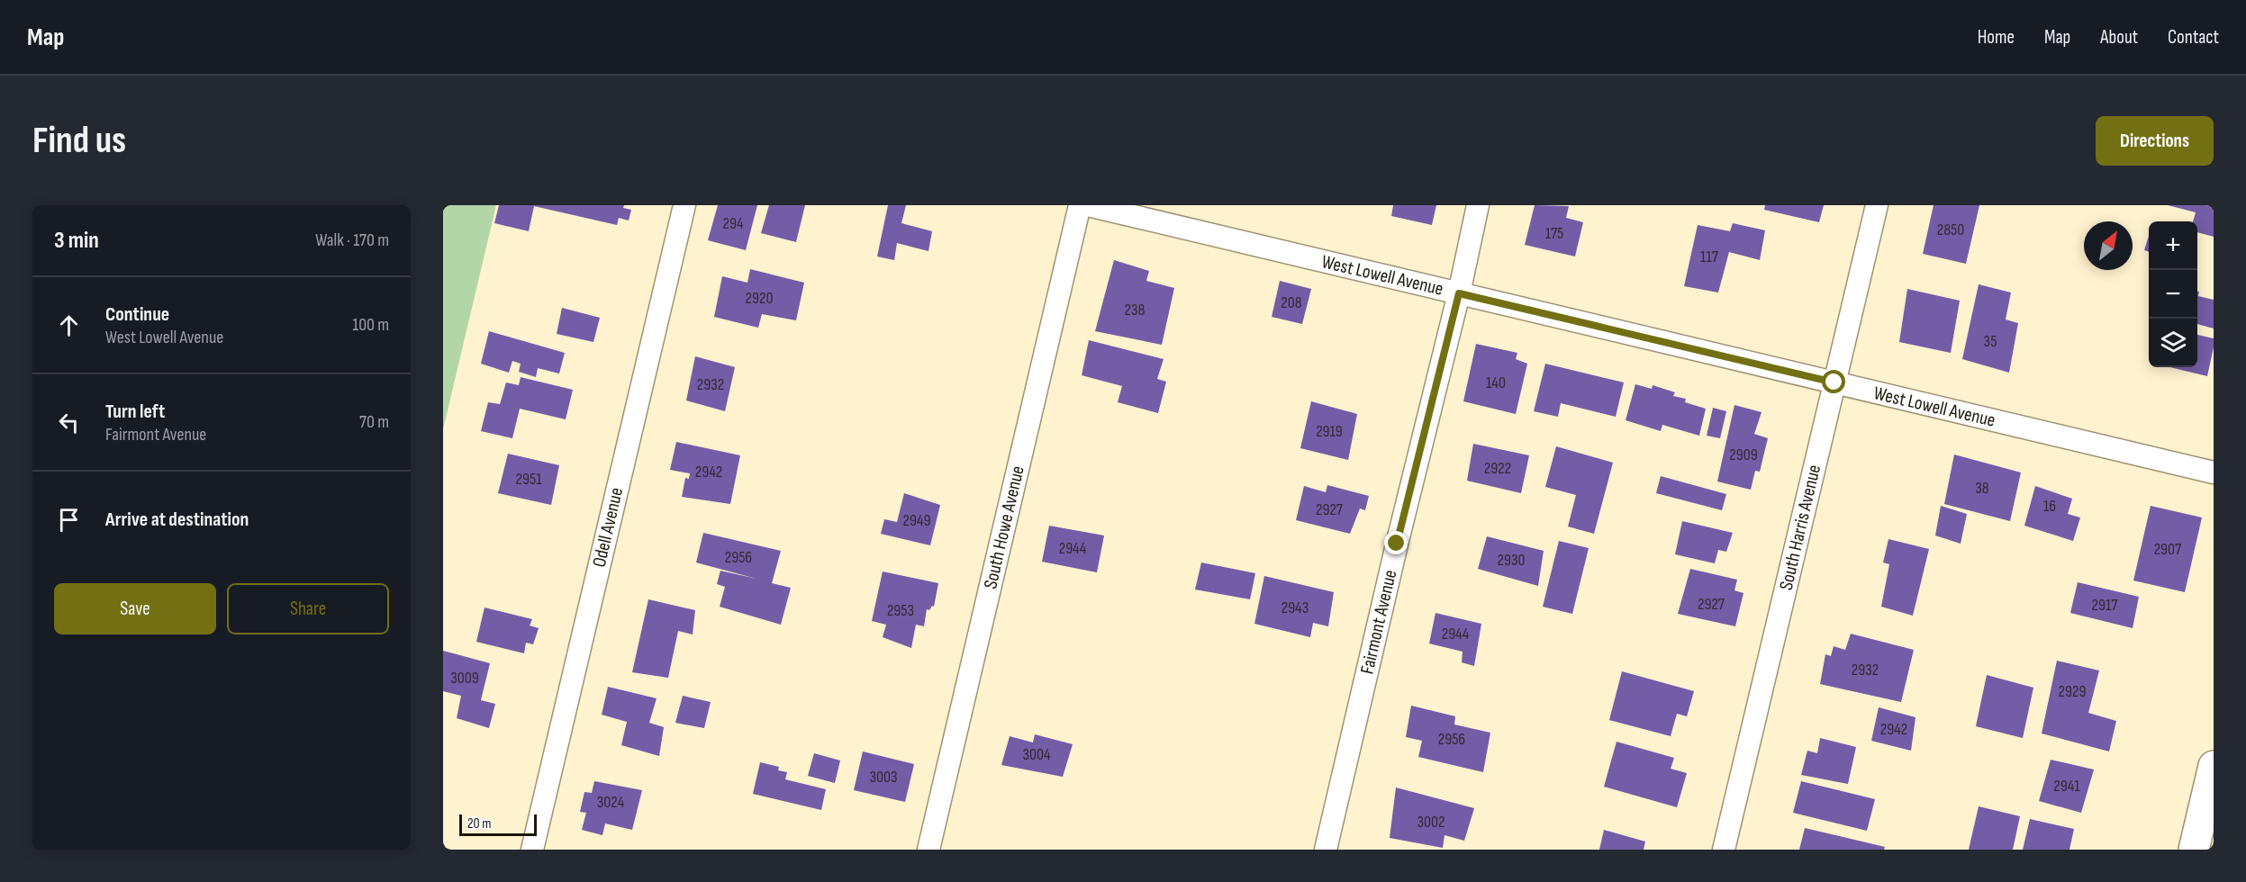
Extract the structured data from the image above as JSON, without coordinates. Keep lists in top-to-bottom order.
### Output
{
  "streets": {
    "street": [
      "West Lowell Avenue",
      "Odell Avenue",
      "South Howe Avenue",
      "South Harris Avenue",
      "Fairmont Avenue"
    ]
  },
  "crossings": [
    ["West Lowell Avenue", "South Harris Avenue"],
    ["West Lowell Avenue", "Fairmont Avenue"]
  ],
  "house_numbers": [
    "294",
    "2850",
    "175",
    "117",
    "2920",
    "208",
    "238",
    "35",
    "140",
    "2932",
    "2919",
    "2909",
    "2922",
    "2942",
    "2951",
    "38",
    "16",
    "2927",
    "2949",
    "2944",
    "2907",
    "2956",
    "2930",
    "2927",
    "2917",
    "2943",
    "2953",
    "2944",
    "2932",
    "3009",
    "2929",
    "2942",
    "2956",
    "3004",
    "3003",
    "2941",
    "3024",
    "3002"
  ],
  "scale_bar": "20 m",
  "north": "top right",
  "page": {
    "header": "Map",
    "nav": [
      "Home",
      "Map",
      "About",
      "Contact"
    ],
    "buttons": [
      "Directions",
      ["Save", "Share"]
    ],
    "title": "Find us",
    "heading": ["3 min", "Walk · 170 m"],
    "map_buttons": ["+", "−"],
    "list": [
      ["Continue", "West Lowell Avenue", "100 m"],
      ["Turn left", "Fairmont Avenue", "70 m"],
      "Arrive at destination"
    ],
    "scale": "20 m"
  }
}
